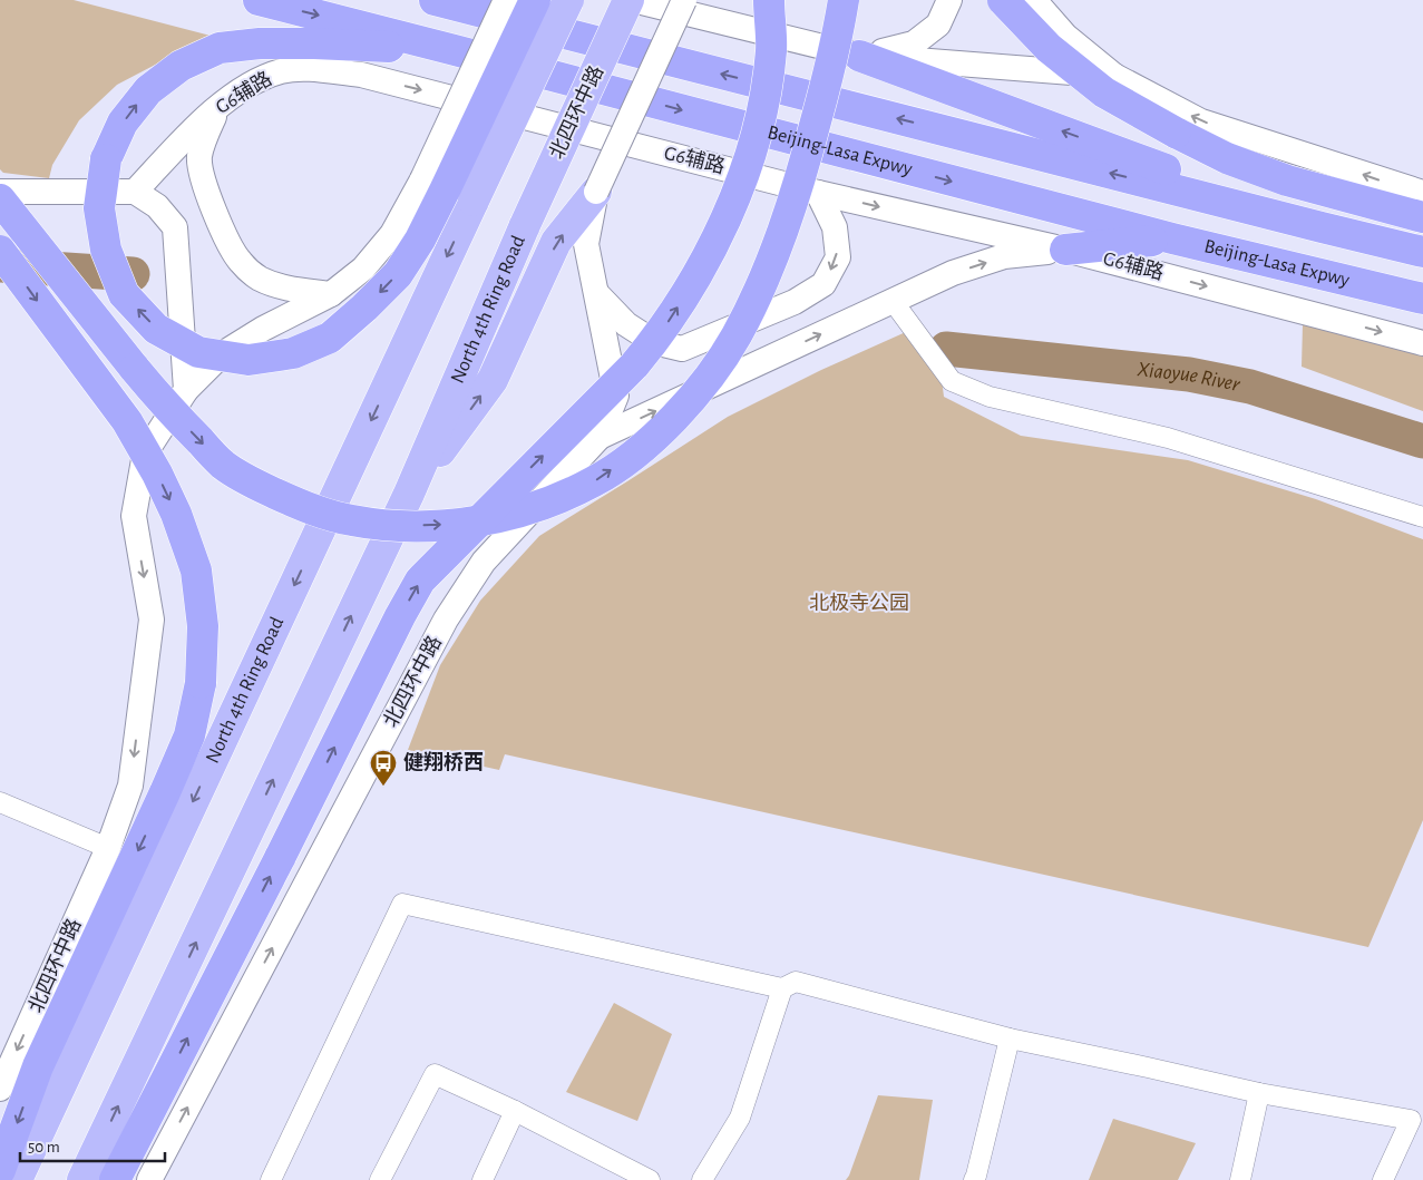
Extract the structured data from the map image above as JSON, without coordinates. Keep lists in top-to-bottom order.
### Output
{
  "streets": {
    "highway": ["北四环中路", "Beijing-Lasa Expwy", "North 4th Ring Road"],
    "street": ["G6辅路"]
  },
  "crossings": [
    ["北四环中路", "North 4th Ring Road"]
  ],
  "water": ["Xiaoyue River"],
  "parks": ["北极寺公园"],
  "places": {
    "bus stop": ["健翔桥西"]
  },
  "scale_bar": "50 m"
}
